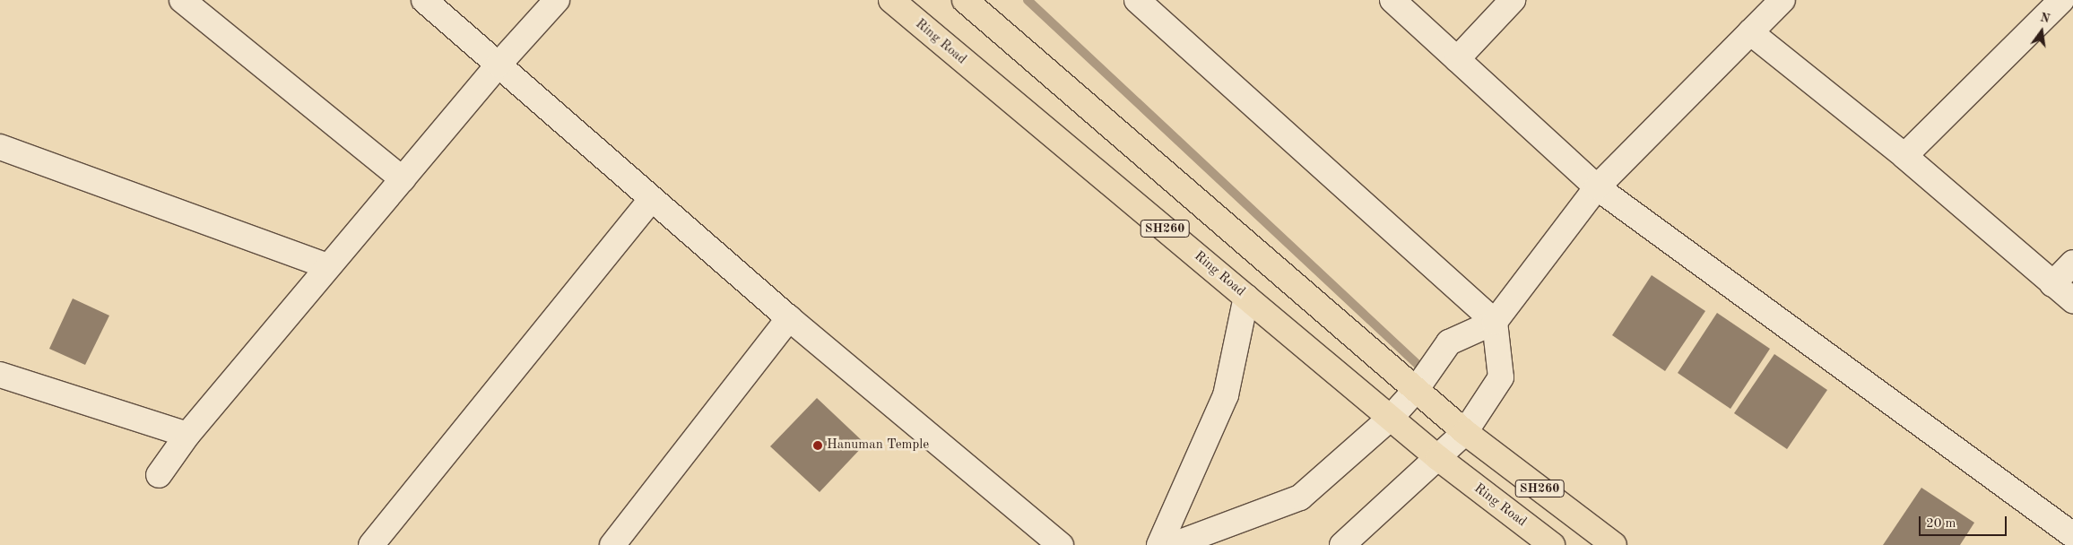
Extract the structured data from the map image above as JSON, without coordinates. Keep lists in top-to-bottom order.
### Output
{
  "streets": {
    "highway": ["Ring Road", "SH260"]
  },
  "places": ["Hanuman Temple"],
  "scale_bar": "20 m",
  "north": "top"
}
